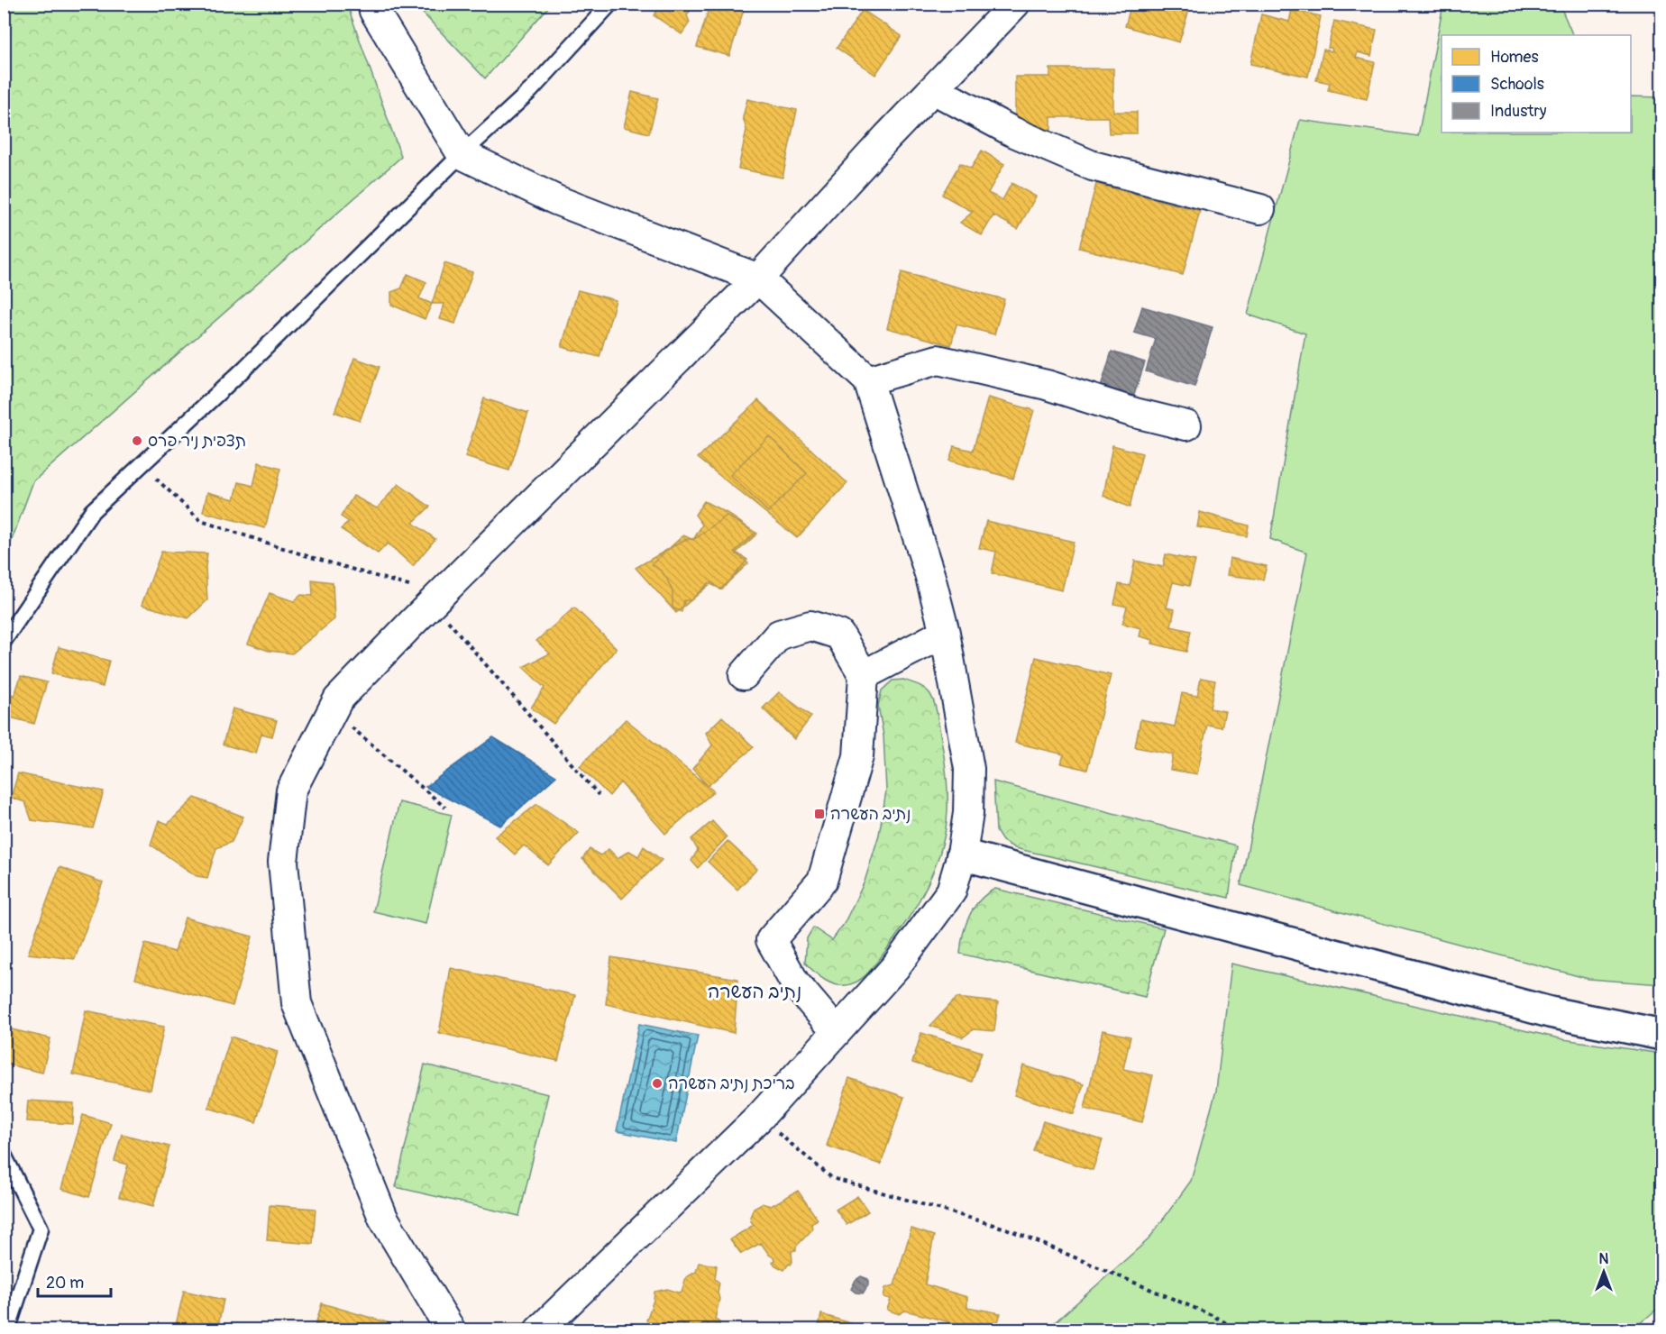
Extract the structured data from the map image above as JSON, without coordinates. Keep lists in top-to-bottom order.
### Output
{
  "districts": ["נתיב העשרה"],
  "places": {
    "other": ["תצפית ניר פרס", "בריכת נתיב העשרה"],
    "transit": ["נתיב העשרה"]
  },
  "legend": ["Homes", "Schools", "Industry"],
  "scale_bar": "20 m",
  "north": "top"
}
